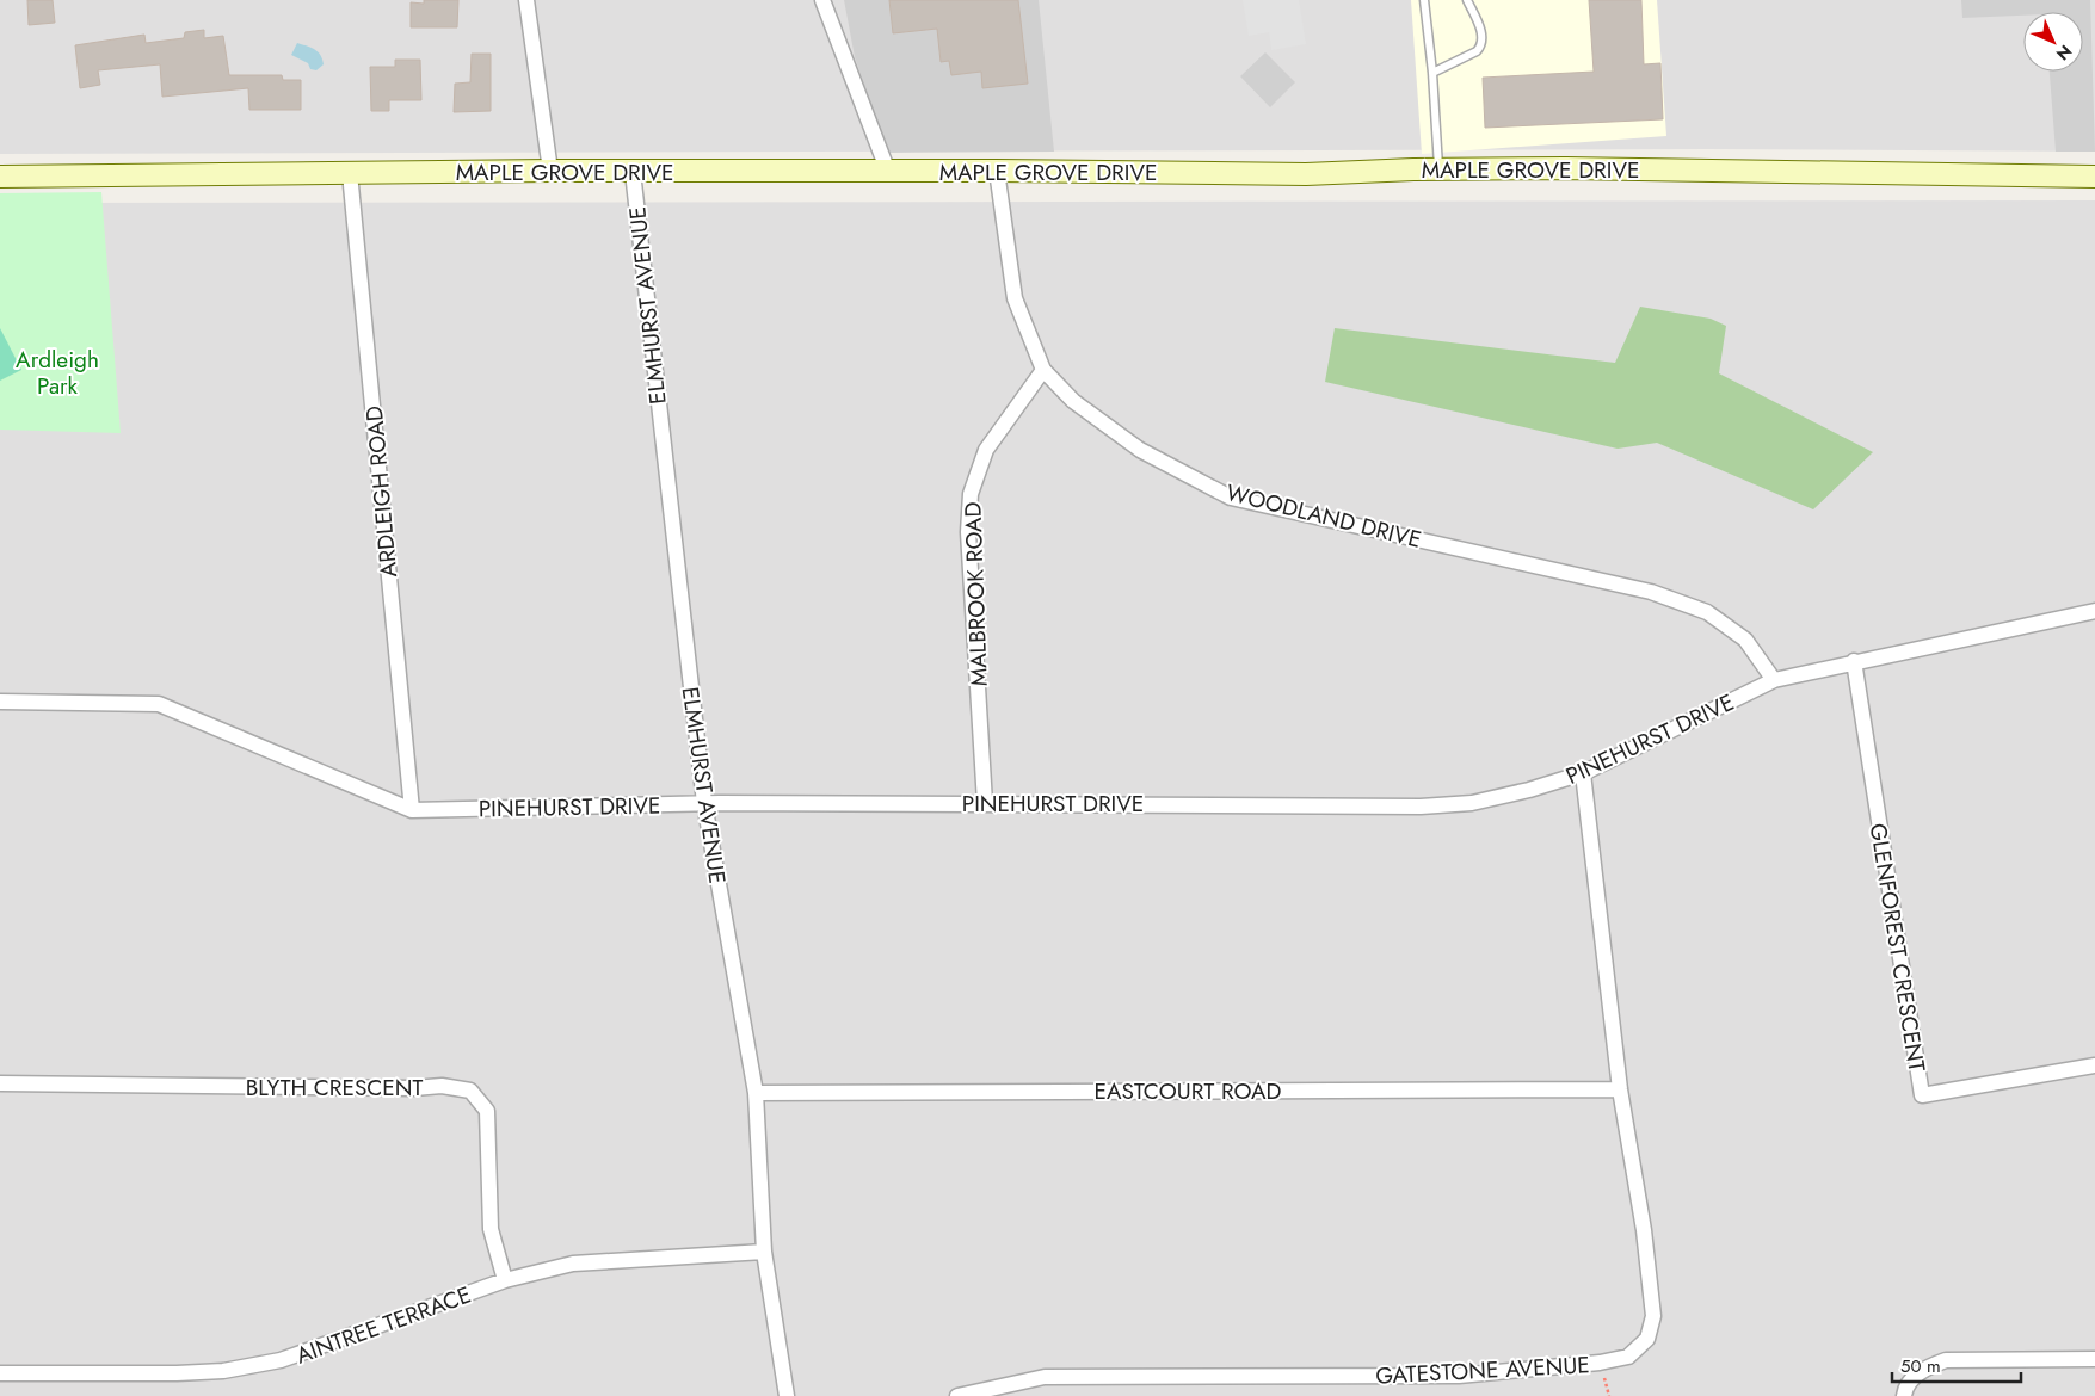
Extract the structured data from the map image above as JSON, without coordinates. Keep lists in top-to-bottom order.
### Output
{
  "streets": {
    "street": [
      "MAPLE GROVE DRIVE",
      "ELMHURST AVENUE",
      "ARDLEIGH ROAD",
      "WOODLAND DRIVE",
      "MALBROOK ROAD",
      "PINEHURST DRIVE",
      "GLENFOREST CRESCENT",
      "BLYTH CRESCENT",
      "EASTCOURT ROAD",
      "AINTREE TERRACE",
      "GATESTONE AVENUE"
    ]
  },
  "crossings": [
    ["MAPLE GROVE DRIVE", "ELMHURST AVENUE"],
    ["MAPLE GROVE DRIVE", "ARDLEIGH ROAD"],
    ["MAPLE GROVE DRIVE", "WOODLAND DRIVE"],
    ["ELMHURST AVENUE", "PINEHURST DRIVE"],
    ["ELMHURST AVENUE", "EASTCOURT ROAD"],
    ["ELMHURST AVENUE", "AINTREE TERRACE"],
    ["ARDLEIGH ROAD", "PINEHURST DRIVE"],
    ["WOODLAND DRIVE", "MALBROOK ROAD"],
    ["WOODLAND DRIVE", "PINEHURST DRIVE"],
    ["MALBROOK ROAD", "PINEHURST DRIVE"],
    ["PINEHURST DRIVE", "GLENFOREST CRESCENT"],
    ["PINEHURST DRIVE", "GATESTONE AVENUE"],
    ["BLYTH CRESCENT", "AINTREE TERRACE"],
    ["EASTCOURT ROAD", "GATESTONE AVENUE"]
  ],
  "parks": ["Ardleigh Park"],
  "scale_bar": "50 m",
  "north": "bottom right"
}
